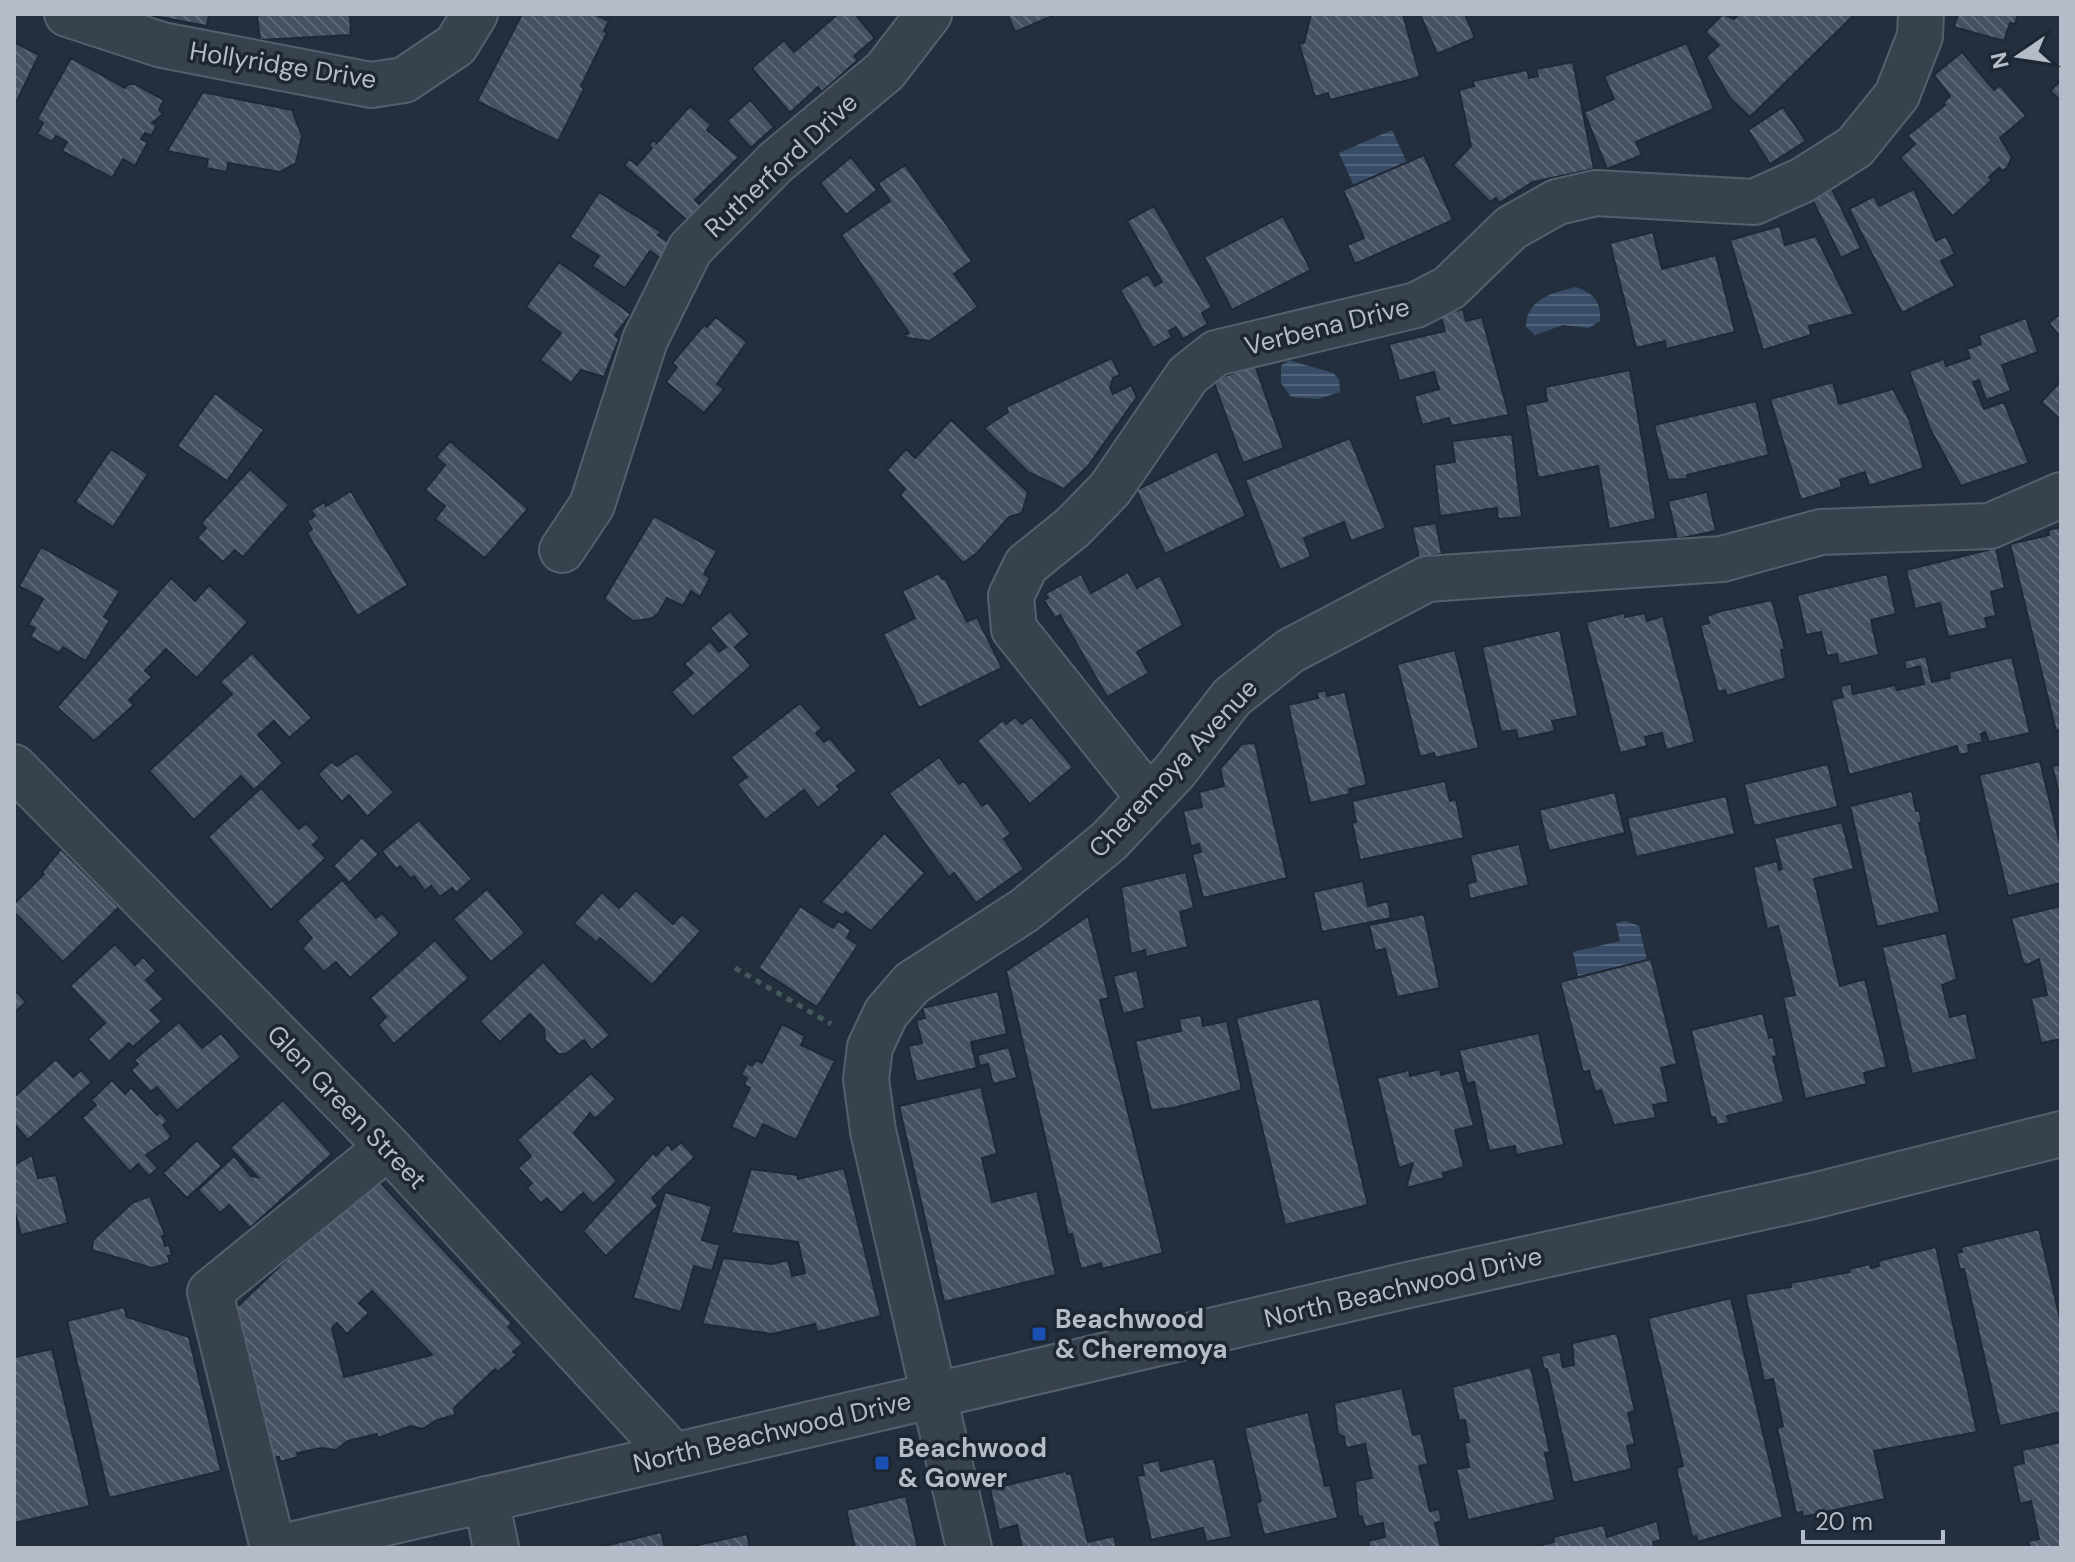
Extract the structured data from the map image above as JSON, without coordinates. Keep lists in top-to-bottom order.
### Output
{
  "streets": {
    "street": [
      "Hollyridge Drive",
      "Rutherford Drive",
      "Verbena Drive",
      "Cheremoya Avenue",
      "Glen Green Street",
      "North Beachwood Drive"
    ]
  },
  "crossings": [
    ["Verbena Drive", "Cheremoya Avenue"],
    ["Cheremoya Avenue", "North Beachwood Drive"],
    ["Glen Green Street", "North Beachwood Drive"]
  ],
  "places": {
    "transit": ["Beachwood & Cheremoya", "Beachwood & Gower"]
  },
  "scale_bar": "20 m",
  "north": "left"
}
